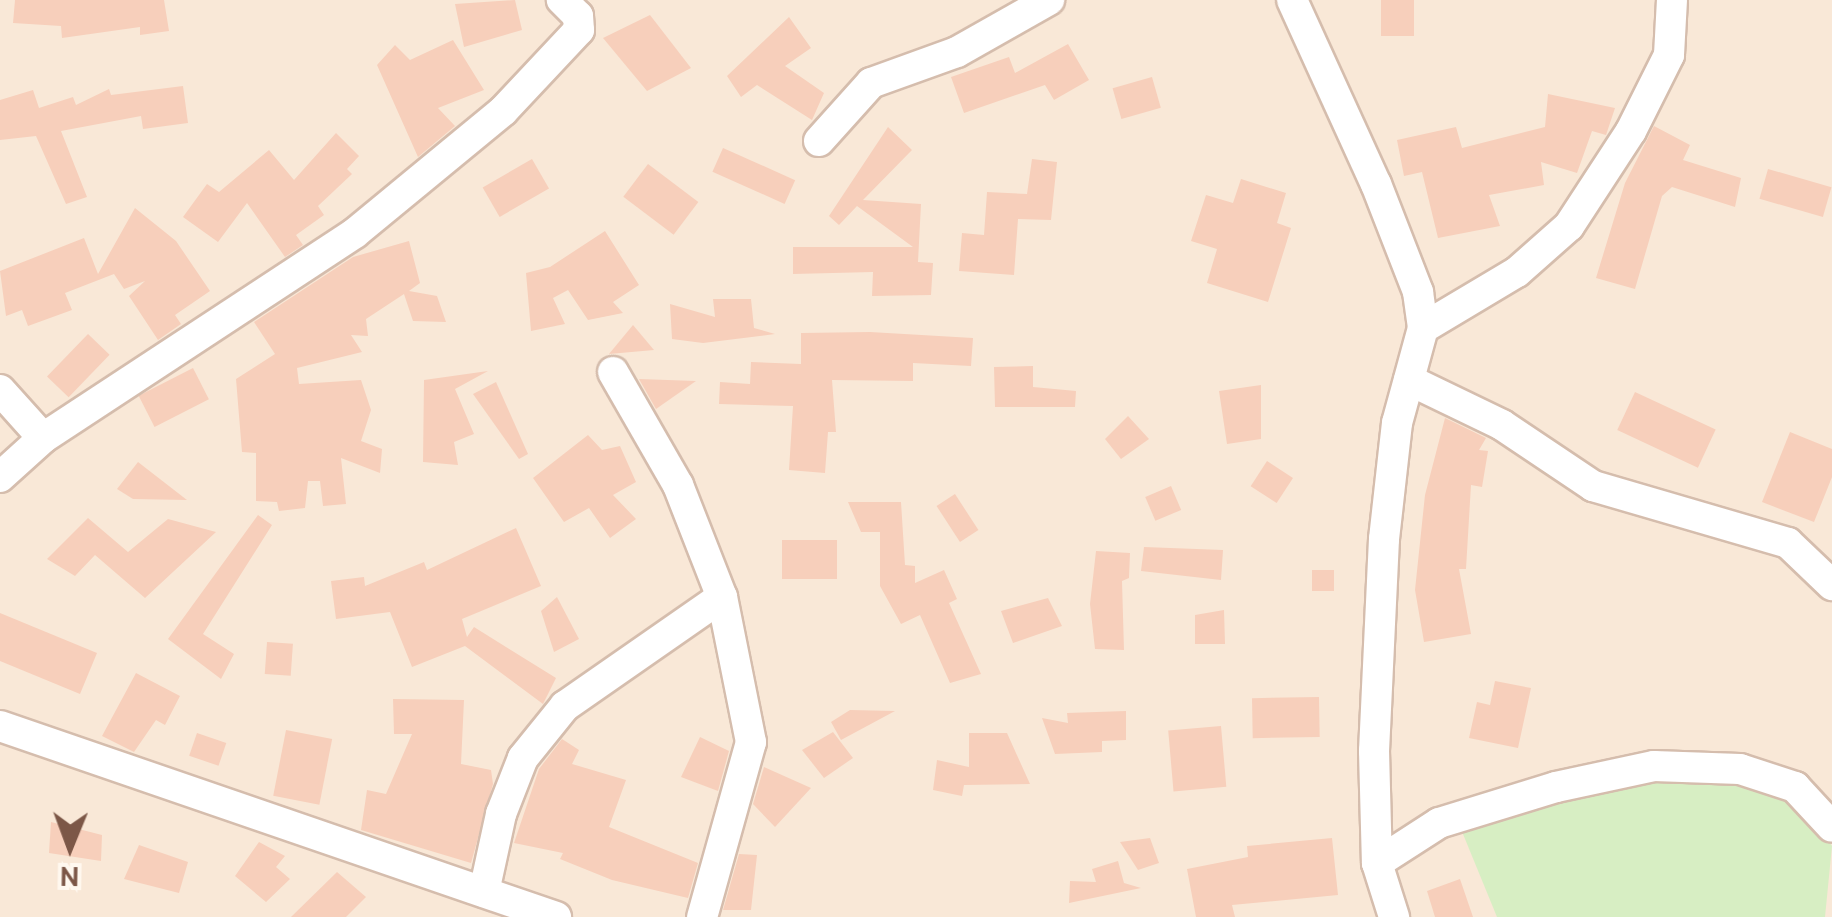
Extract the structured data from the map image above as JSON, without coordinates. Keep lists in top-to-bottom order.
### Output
{
  "north": "bottom"
}
